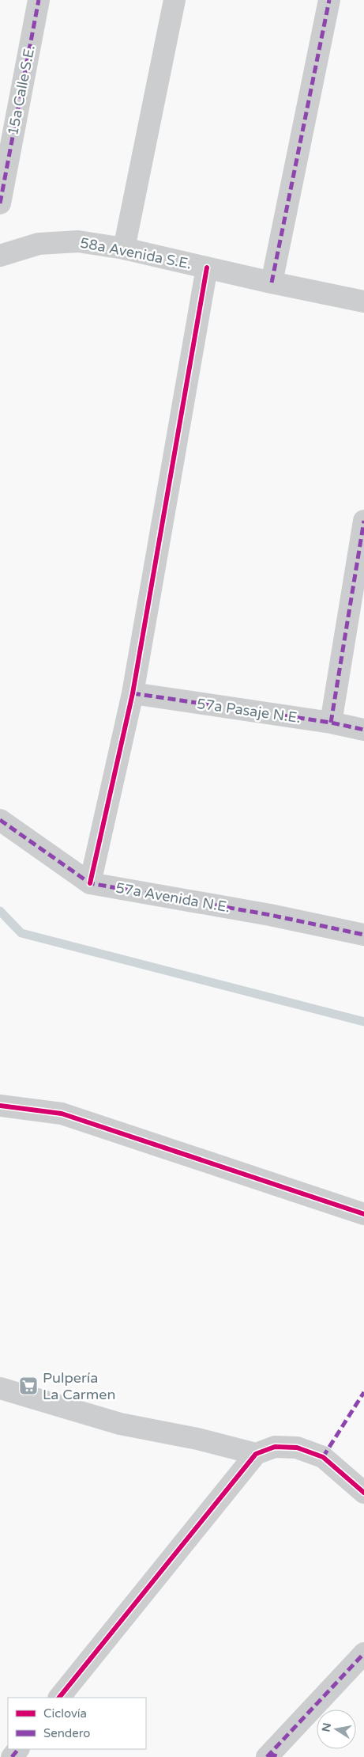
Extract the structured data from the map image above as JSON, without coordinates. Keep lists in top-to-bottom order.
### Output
{
  "streets": {
    "street": [
      "15a Calle S.E.",
      "58a Avenida S.E.",
      "57a Pasaje N.E.",
      "57a Avenida N.E."
    ]
  },
  "places": {
    "supermarket": ["Pulpería La Carmen"]
  },
  "legend": ["Ciclovía", "Sendero"],
  "north": "left"
}
